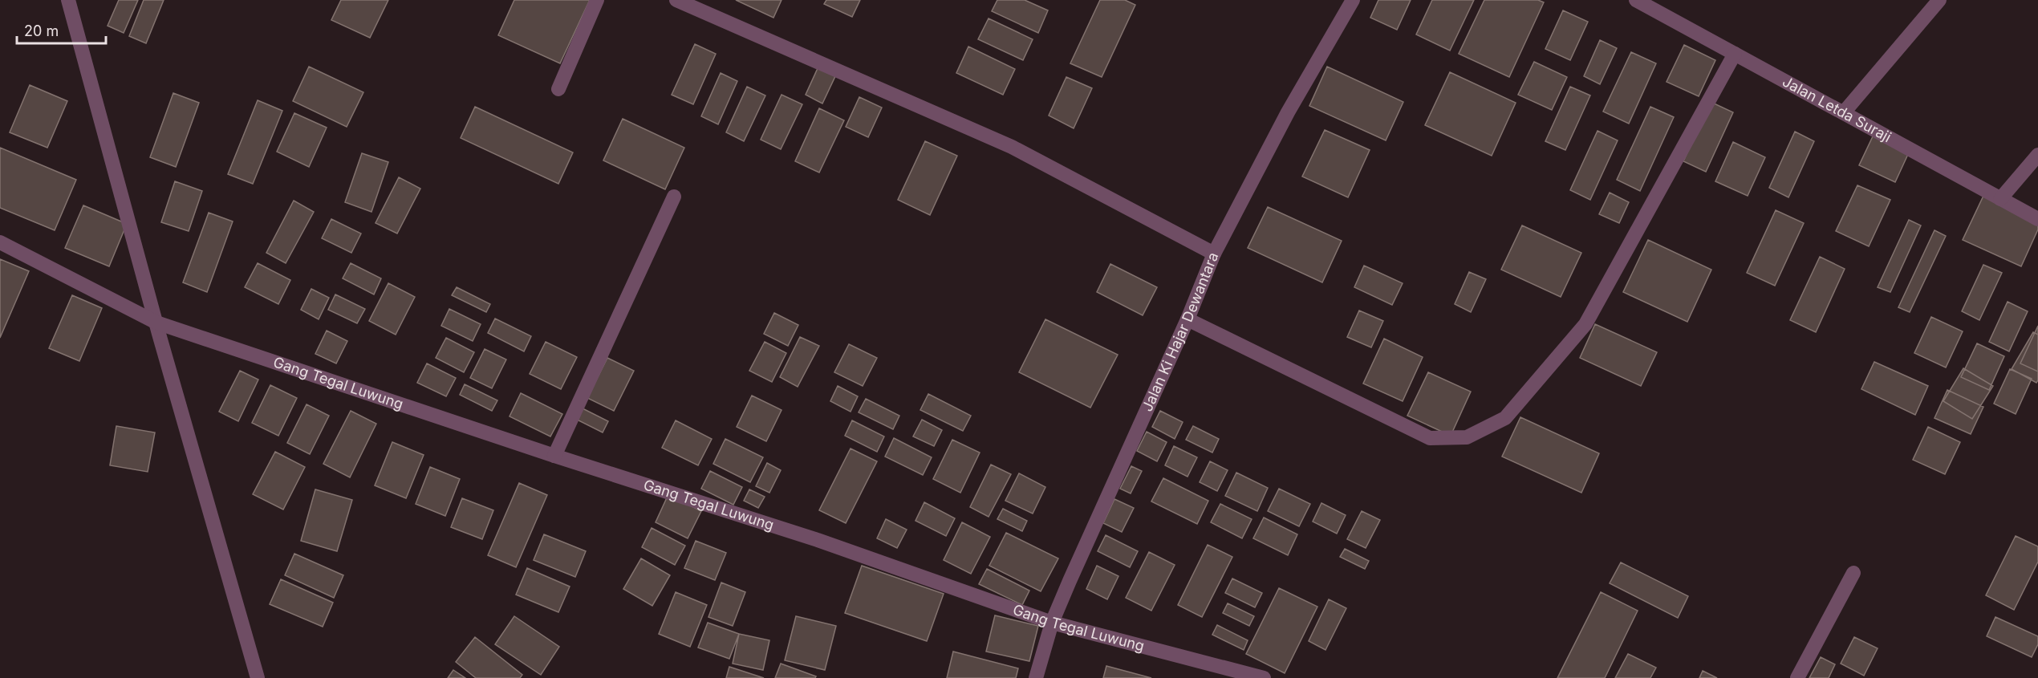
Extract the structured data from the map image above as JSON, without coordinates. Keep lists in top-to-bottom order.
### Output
{
  "streets": {
    "street": ["Jalan Letda Suraji", "Jalan Ki Hajar Dewantara", "Gang Tegal Luwung"]
  },
  "crossings": [
    ["Jalan Ki Hajar Dewantara", "Gang Tegal Luwung"]
  ],
  "scale_bar": "20 m"
}
